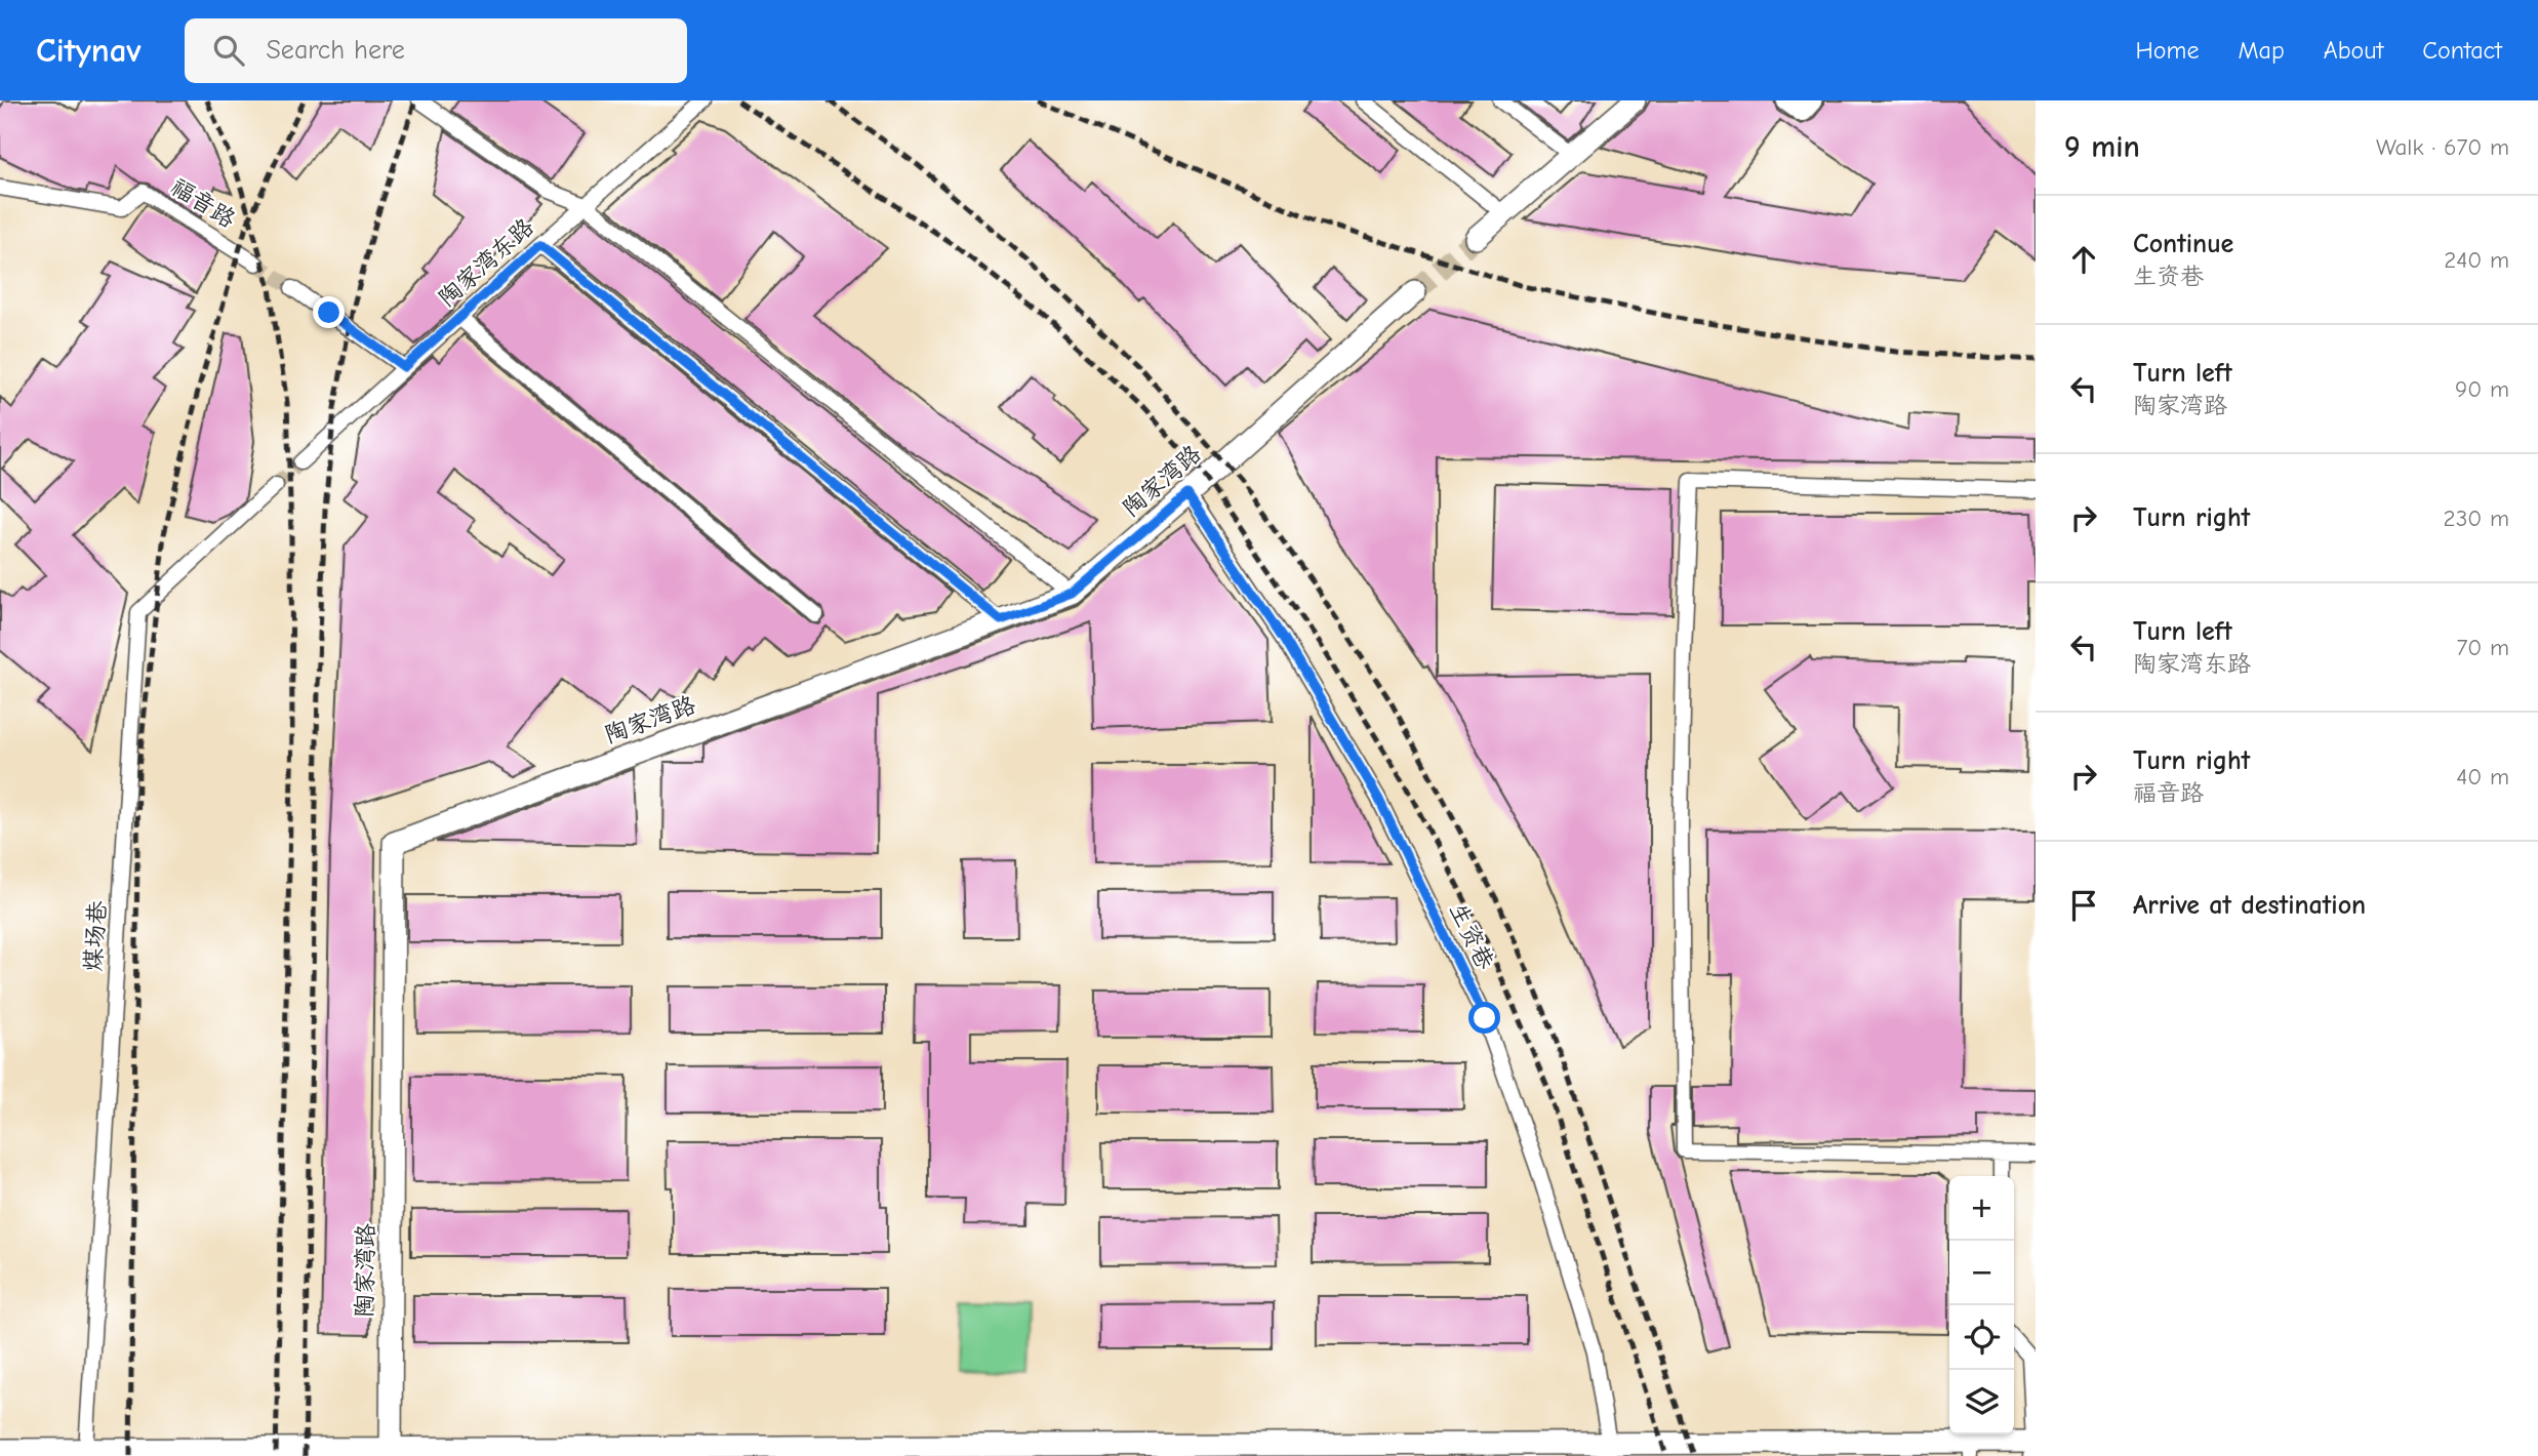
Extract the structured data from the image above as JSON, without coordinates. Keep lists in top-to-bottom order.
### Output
{
  "streets": {
    "street": [
      "福音路",
      "陶家湾东路",
      "陶家湾路",
      "煤场巷",
      "生资巷"
    ]
  },
  "crossings": [
    ["陶家湾路", "生资巷"]
  ],
  "page": {
    "header": "Citynav",
    "search": "Search here",
    "nav": [
      "Home",
      "Map",
      "About",
      "Contact"
    ],
    "heading": ["9 min", "Walk · 670 m"],
    "list": [
      ["Continue", "生资巷", "240 m"],
      ["Turn left", "陶家湾路", "90 m"],
      ["Turn right", "230 m"],
      ["Turn left", "陶家湾东路", "70 m"],
      ["Turn right", "福音路", "40 m"],
      "Arrive at destination"
    ],
    "map_buttons": ["+", "−"]
  }
}
